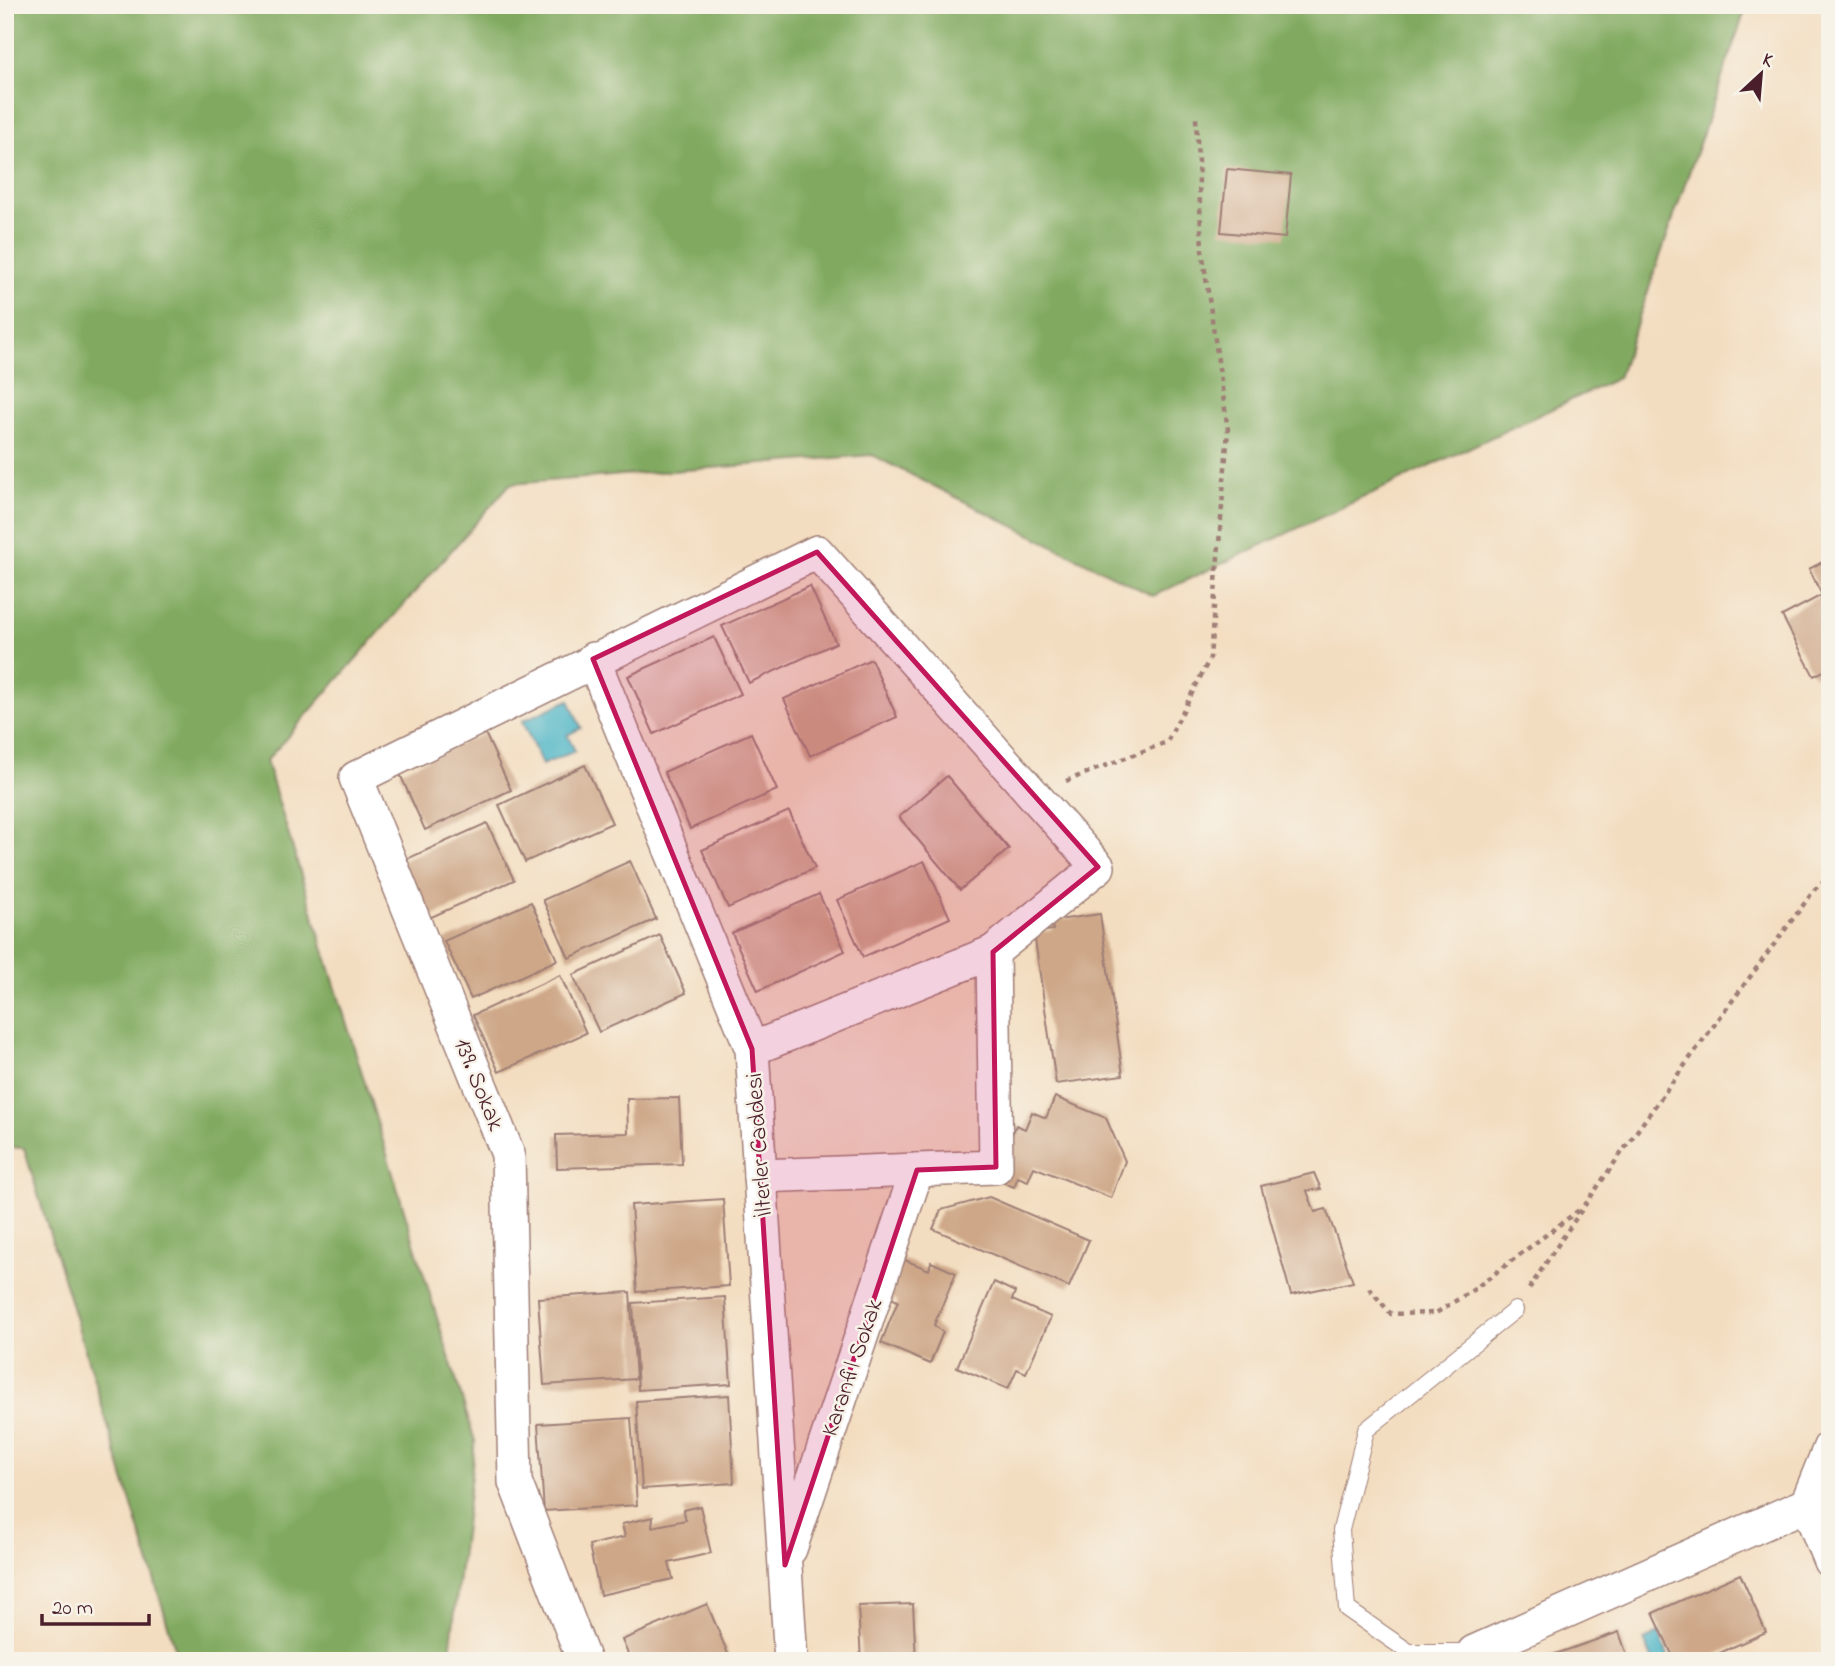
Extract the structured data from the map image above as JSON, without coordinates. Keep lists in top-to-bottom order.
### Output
{
  "streets": {
    "street": ["139. Sokak", "İlterler Caddesi", "Karanfil Sokak"]
  },
  "crossings": [
    ["139. Sokak", "İlterler Caddesi"],
    ["İlterler Caddesi", "Karanfil Sokak"]
  ],
  "scale_bar": "20 m",
  "north": "top right"
}
